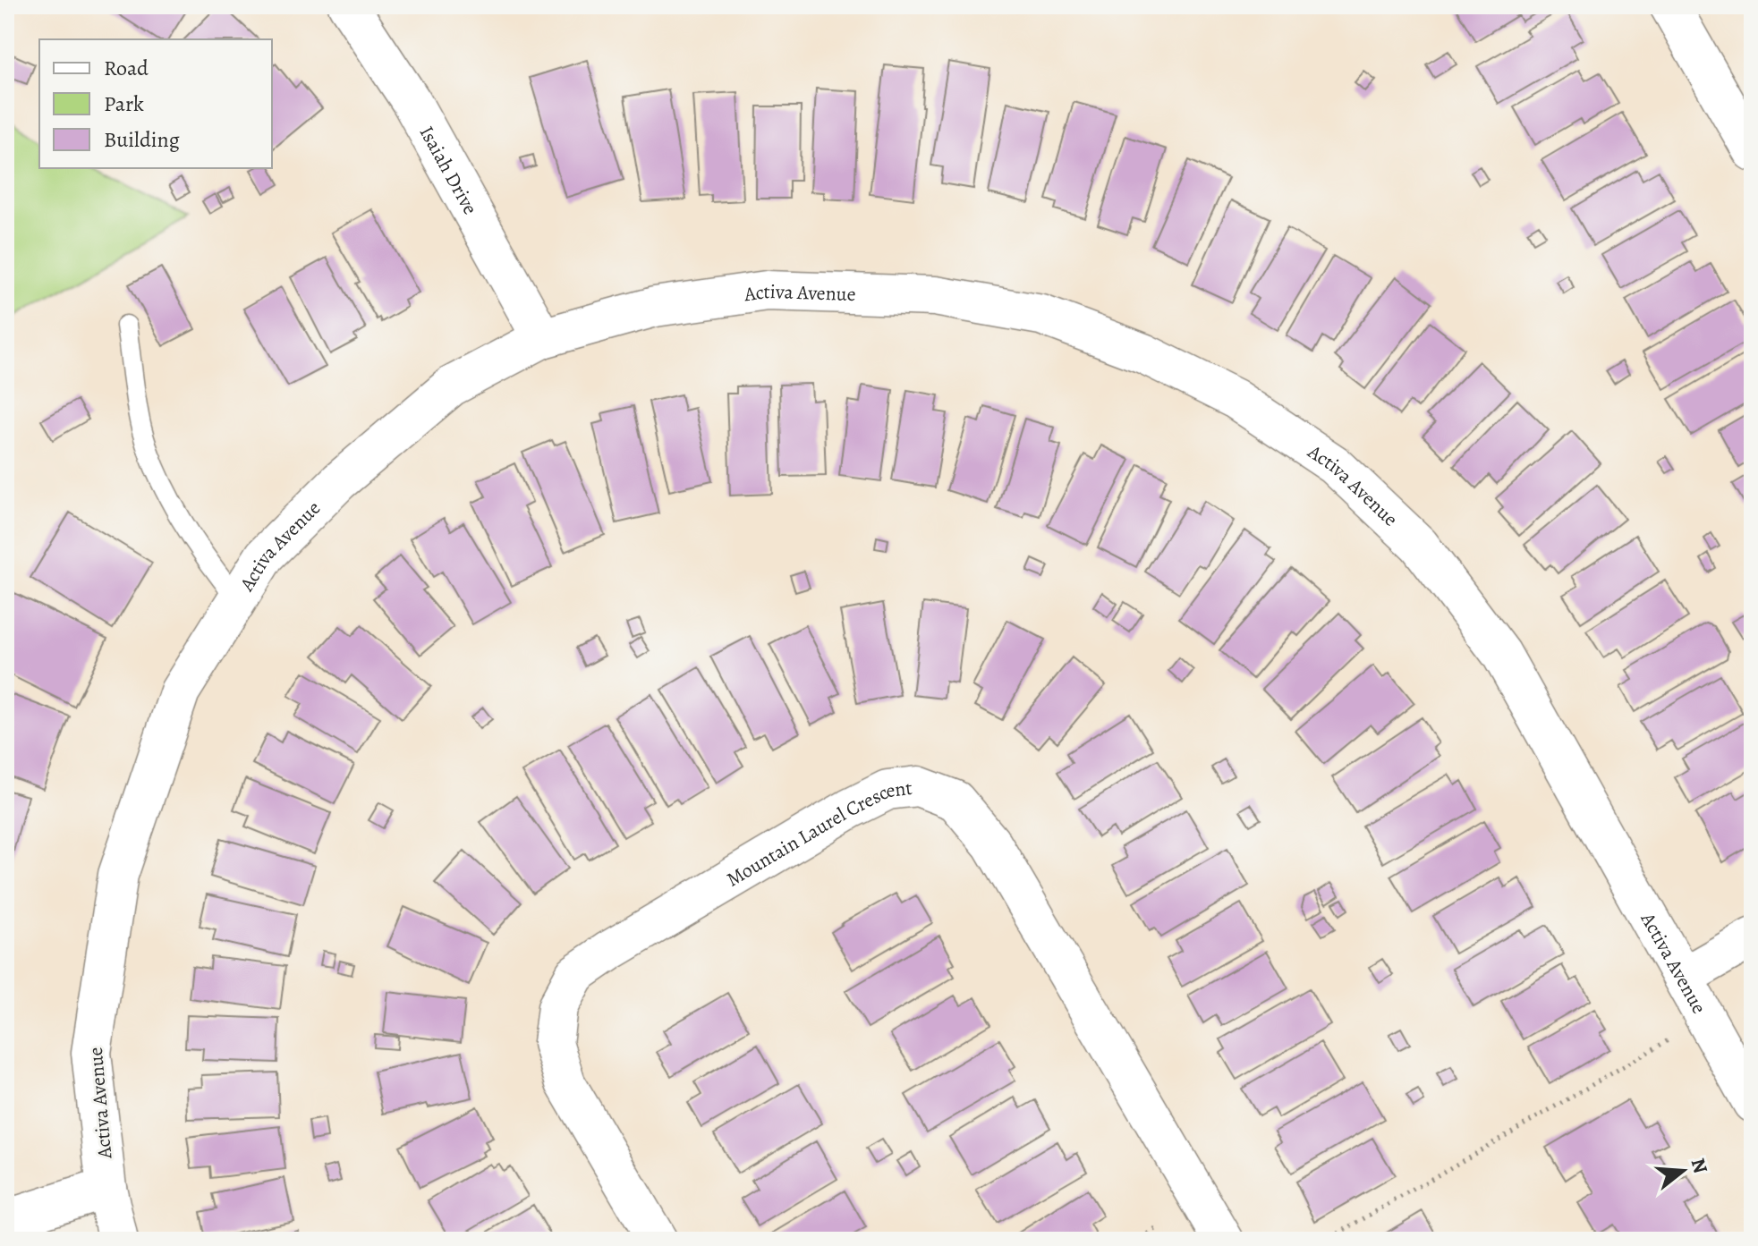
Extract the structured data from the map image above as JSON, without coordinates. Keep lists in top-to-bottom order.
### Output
{
  "streets": {
    "street": ["Isaiah Drive", "Activa Avenue", "Mountain Laurel Crescent"]
  },
  "crossings": [
    ["Isaiah Drive", "Activa Avenue"]
  ],
  "legend": ["Road", "Park", "Building"],
  "north": "right"
}
